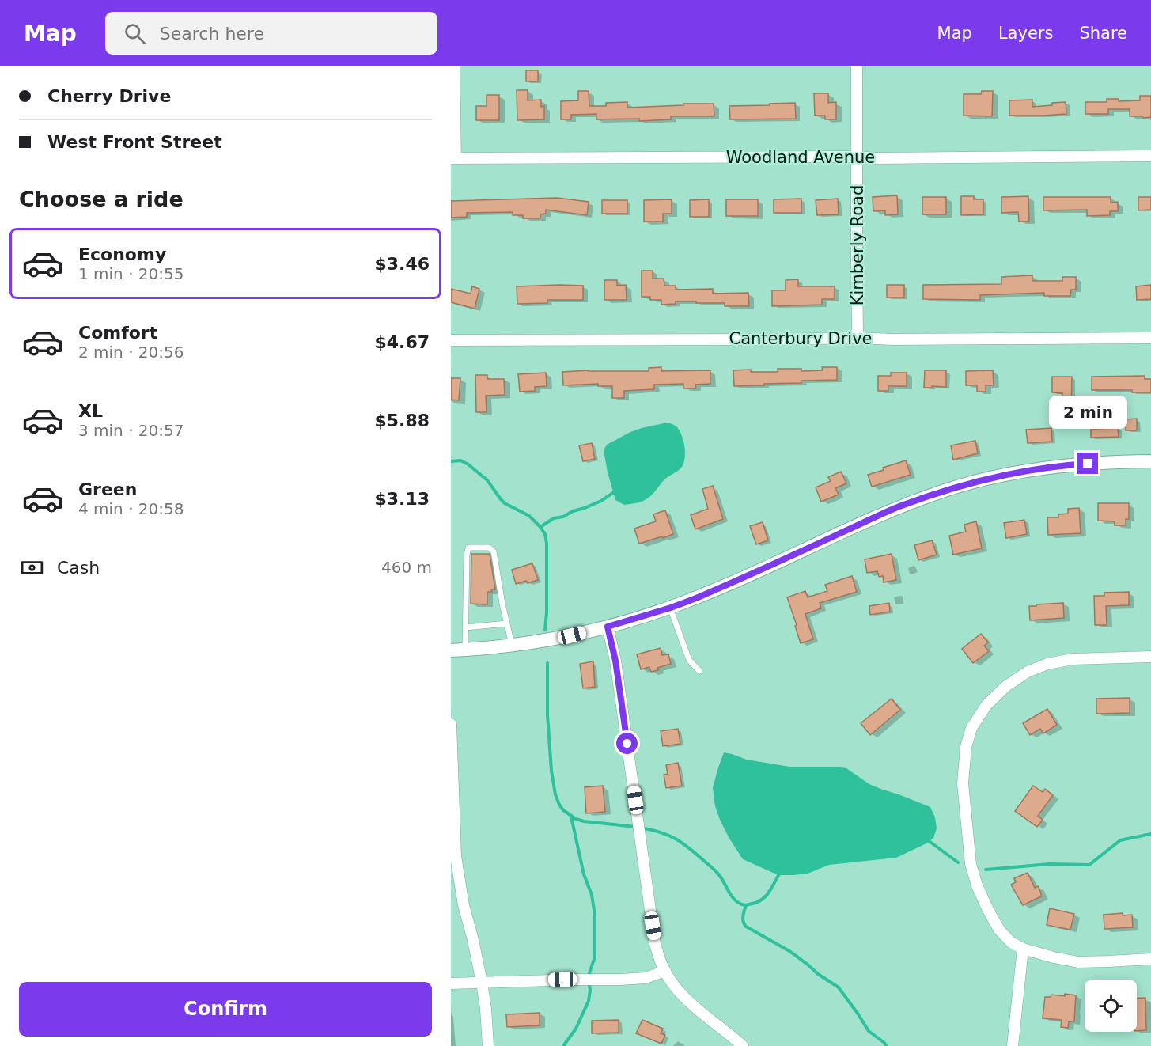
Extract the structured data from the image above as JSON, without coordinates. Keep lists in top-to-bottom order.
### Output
{
  "streets": {
    "street": ["Woodland Avenue", "Kimberly Road", "Canterbury Drive"]
  },
  "crossings": [
    ["Woodland Avenue", "Kimberly Road"],
    ["Kimberly Road", "Canterbury Drive"]
  ],
  "page": {
    "header": "Map",
    "search": "Search here",
    "nav": ["Map", "Layers", "Share"],
    "banner": ["Cherry Drive", "West Front Street"],
    "heading": "Choose a ride",
    "list": [
      {
        "name": "Economy",
        "note": "1 min · 20:55",
        "value": "$3.46"
      },
      {
        "name": "Comfort",
        "note": "2 min · 20:56",
        "value": "$4.67"
      },
      {
        "name": "XL",
        "note": "3 min · 20:57",
        "value": "$5.88"
      },
      {
        "name": "Green",
        "note": "4 min · 20:58",
        "value": "$3.13"
      }
    ],
    "bubble": "2 min",
    "pay": ["Cash", "460 m"],
    "buttons": "Confirm"
  }
}
